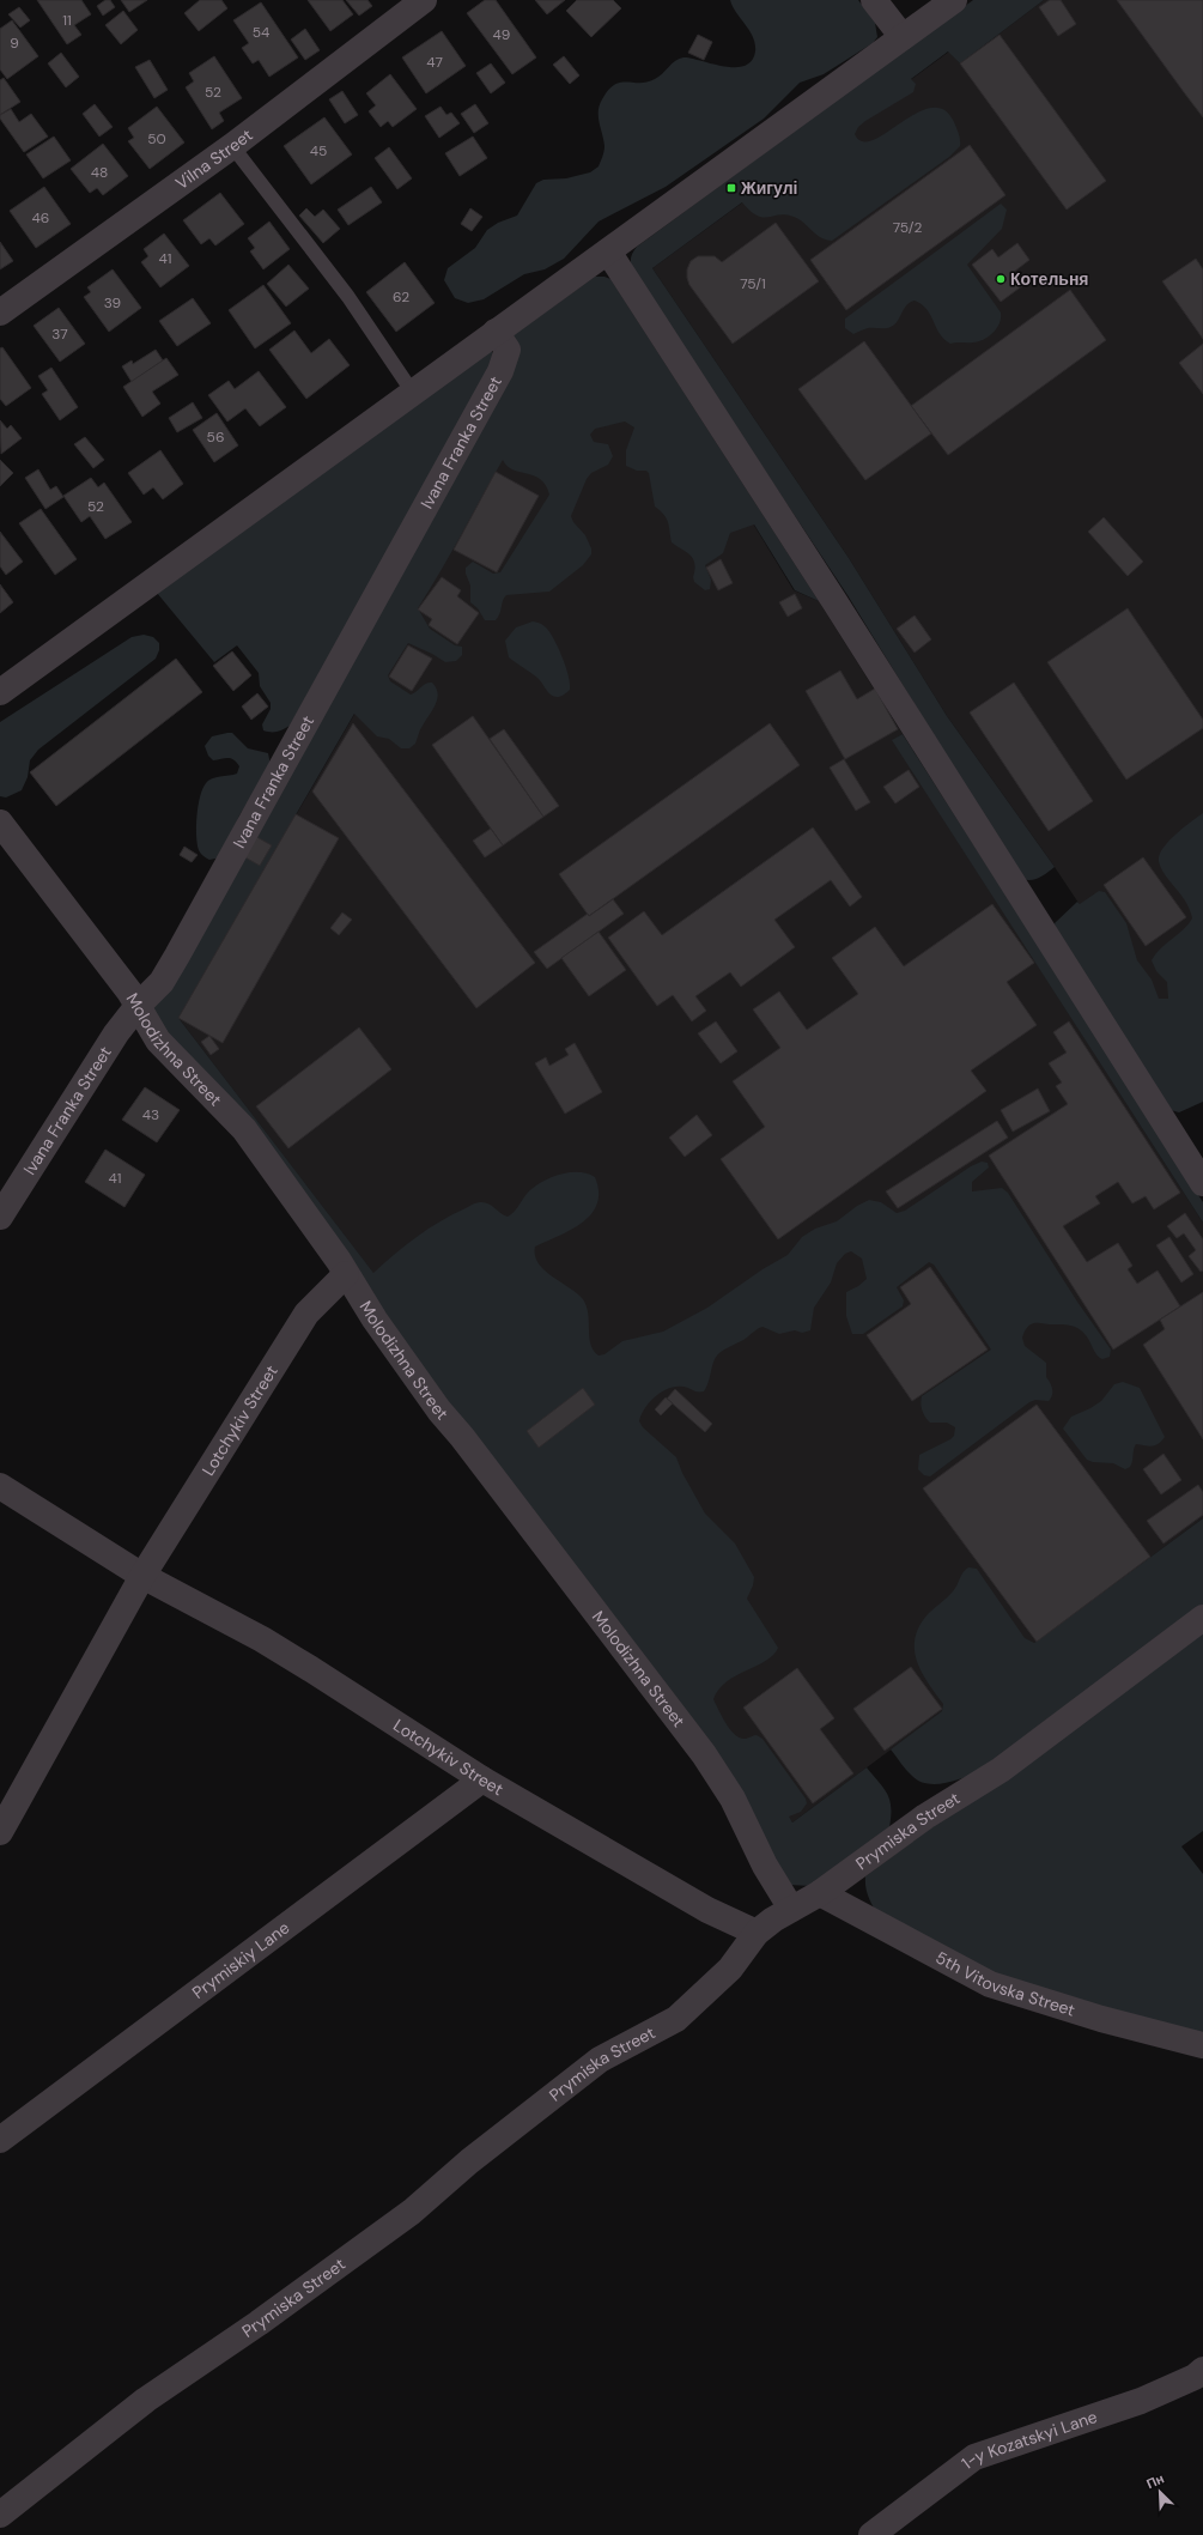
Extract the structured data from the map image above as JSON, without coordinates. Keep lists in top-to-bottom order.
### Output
{
  "streets": {
    "street": [
      "Vilna Street",
      "Ivana Franka Street",
      "Molodizhna Street",
      "Lotchykiv Street",
      "Prymiska Street",
      "Prymiskiy Lane",
      "5th Vitovska Street",
      "1-y Kozatskyi Lane"
    ]
  },
  "crossings": [
    ["Ivana Franka Street", "Molodizhna Street"],
    ["Molodizhna Street", "Lotchykiv Street"],
    ["Molodizhna Street", "Prymiska Street"],
    ["Lotchykiv Street", "Prymiska Street"],
    ["Lotchykiv Street", "Prymiskiy Lane"],
    ["Prymiska Street", "5th Vitovska Street"]
  ],
  "places": {
    "transit": ["Жигулі"],
    "other": ["Котельня"]
  },
  "house_numbers": [
    "11",
    "54",
    "49",
    "9",
    "47",
    "52",
    "50",
    "45",
    "48",
    "46",
    "75/2",
    "41",
    "75/1",
    "62",
    "39",
    "37",
    "56",
    "52",
    "43",
    "41"
  ],
  "north": "top left"
}
